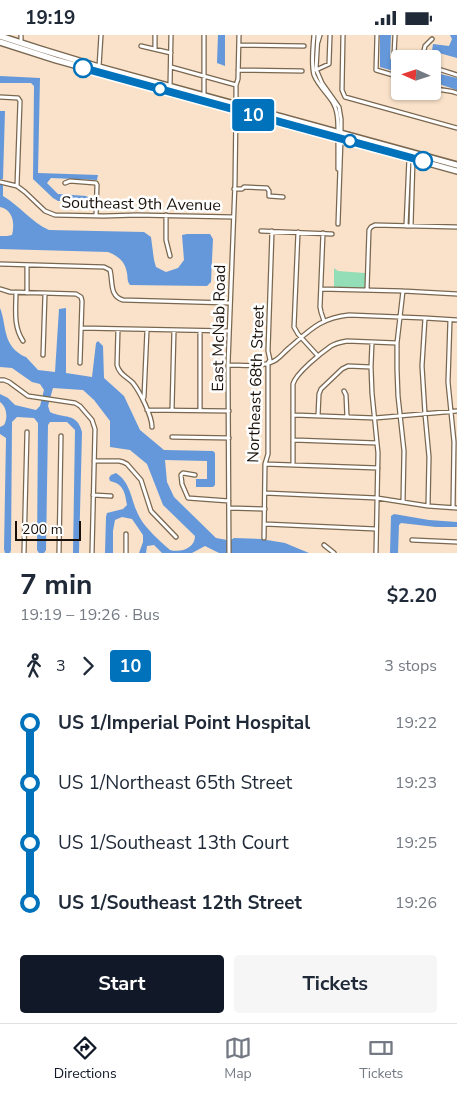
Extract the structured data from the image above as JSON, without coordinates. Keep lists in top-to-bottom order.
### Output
{
  "streets": {
    "street": ["Southeast 9th Avenue", "East McNab Road", "Northeast 68th Street"]
  },
  "crossings": [
    ["Southeast 9th Avenue", "East McNab Road"]
  ],
  "lines": ["bus line 10"],
  "scale_bar": "200 m",
  "north": "left",
  "page": {
    "status": "19:19",
    "on_map": "10",
    "scale": "200 m",
    "heading": ["7 min", "19:19 – 19:26 · Bus", "$2.20"],
    "legs": ["3", "10", "3 stops"],
    "list": [
      {
        "name": "US 1/Imperial Point Hospital",
        "value": "19:22"
      },
      {
        "name": "US 1/Northeast 65th Street",
        "value": "19:23"
      },
      {
        "name": "US 1/Southeast 13th Court",
        "value": "19:25"
      },
      {
        "name": "US 1/Southeast 12th Street",
        "value": "19:26"
      }
    ],
    "buttons": ["Start", "Tickets"],
    "tabs": ["Directions", "Map", "Tickets"]
  }
}
